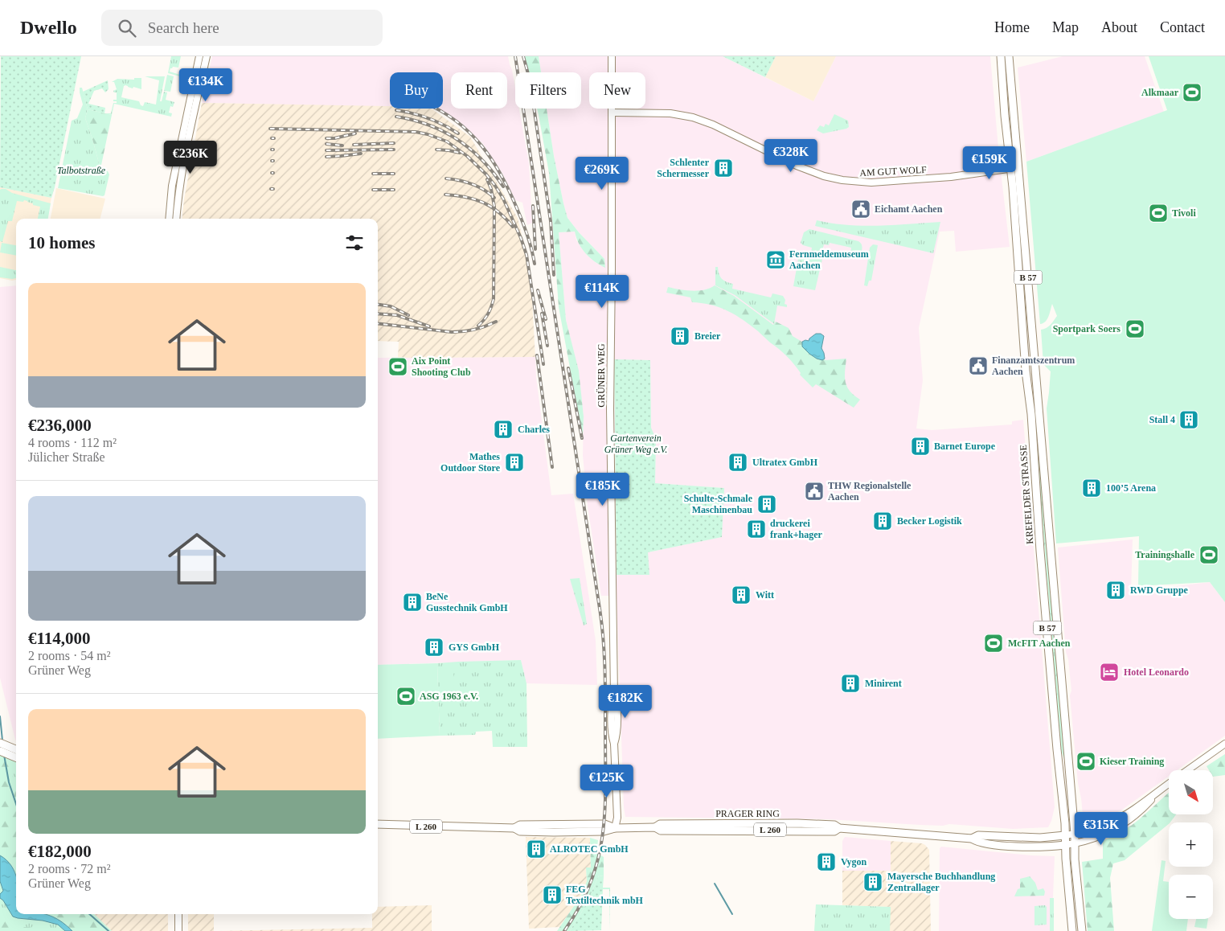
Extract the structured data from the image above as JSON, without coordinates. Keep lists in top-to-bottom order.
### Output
{
  "streets": {
    "main road": [
      "B 57",
      "KREFELDER STRASSE",
      "PRAGER RING",
      "L 260"
    ],
    "street": ["AM GUT WOLF", "GRÜNER WEG"]
  },
  "crossings": [
    ["AM GUT WOLF", "GRÜNER WEG"],
    ["AM GUT WOLF", "KREFELDER STRASSE"],
    ["GRÜNER WEG", "PRAGER RING"],
    ["KREFELDER STRASSE", "PRAGER RING"]
  ],
  "parks": ["Talbotstraße", "Gartenverein Grüner Weg e.V."],
  "places": {
    "sports": [
      "Alkmaar",
      "Tivoli",
      "Sportpark Soers",
      "Aix Point Shooting Club",
      "Trainingshalle",
      "McFIT Aachen",
      "ASG 1963 e.V.",
      "Kieser Training"
    ],
    "building": [
      "Schlenter Schermesser",
      "Breier",
      "Stall 4",
      "Charles",
      "Barnet Europe",
      "Mathes Outdoor Store",
      "Ultratex GmbH",
      "100’5 Arena",
      "Schulte-Schmale Maschinenbau",
      "Becker Logistik",
      "druckerei frank+hager",
      "RWD Gruppe",
      "Witt",
      "BeNe Gusstechnik GmbH",
      "GYS GmbH",
      "Minirent",
      "ALROTEC GmbH",
      "Vygon",
      "Mayersche Buchhandlung Zentrallager",
      "FEG Textiltechnik mbH"
    ],
    "public building": ["Eichamt Aachen", "Finanzamtszentrum Aachen", "THW Regionalstelle Aachen"],
    "museum": ["Fernmeldemuseum Aachen"],
    "hotel": ["Hotel Leonardo"]
  },
  "north": "bottom right",
  "page": {
    "header": "Dwello",
    "search": "Search here",
    "nav": [
      "Home",
      "Map",
      "About",
      "Contact"
    ],
    "price": [
      "€134K",
      "€328K",
      "€236K",
      "€159K",
      "€269K",
      "€114K",
      "€185K",
      "€182K",
      "€125K",
      "€315K"
    ],
    "chip": [
      "Buy",
      "Rent",
      "Filters",
      "New"
    ],
    "heading": "10 homes",
    "list": [
      {
        "name": "€236,000",
        "note": "4 rooms · 112 m² · Jülicher Straße"
      },
      {
        "name": "€114,000",
        "note": "2 rooms · 54 m² · Grüner Weg"
      },
      {
        "name": "€182,000",
        "note": "2 rooms · 72 m² · Grüner Weg"
      }
    ],
    "map_buttons": ["+", "−"]
  }
}
